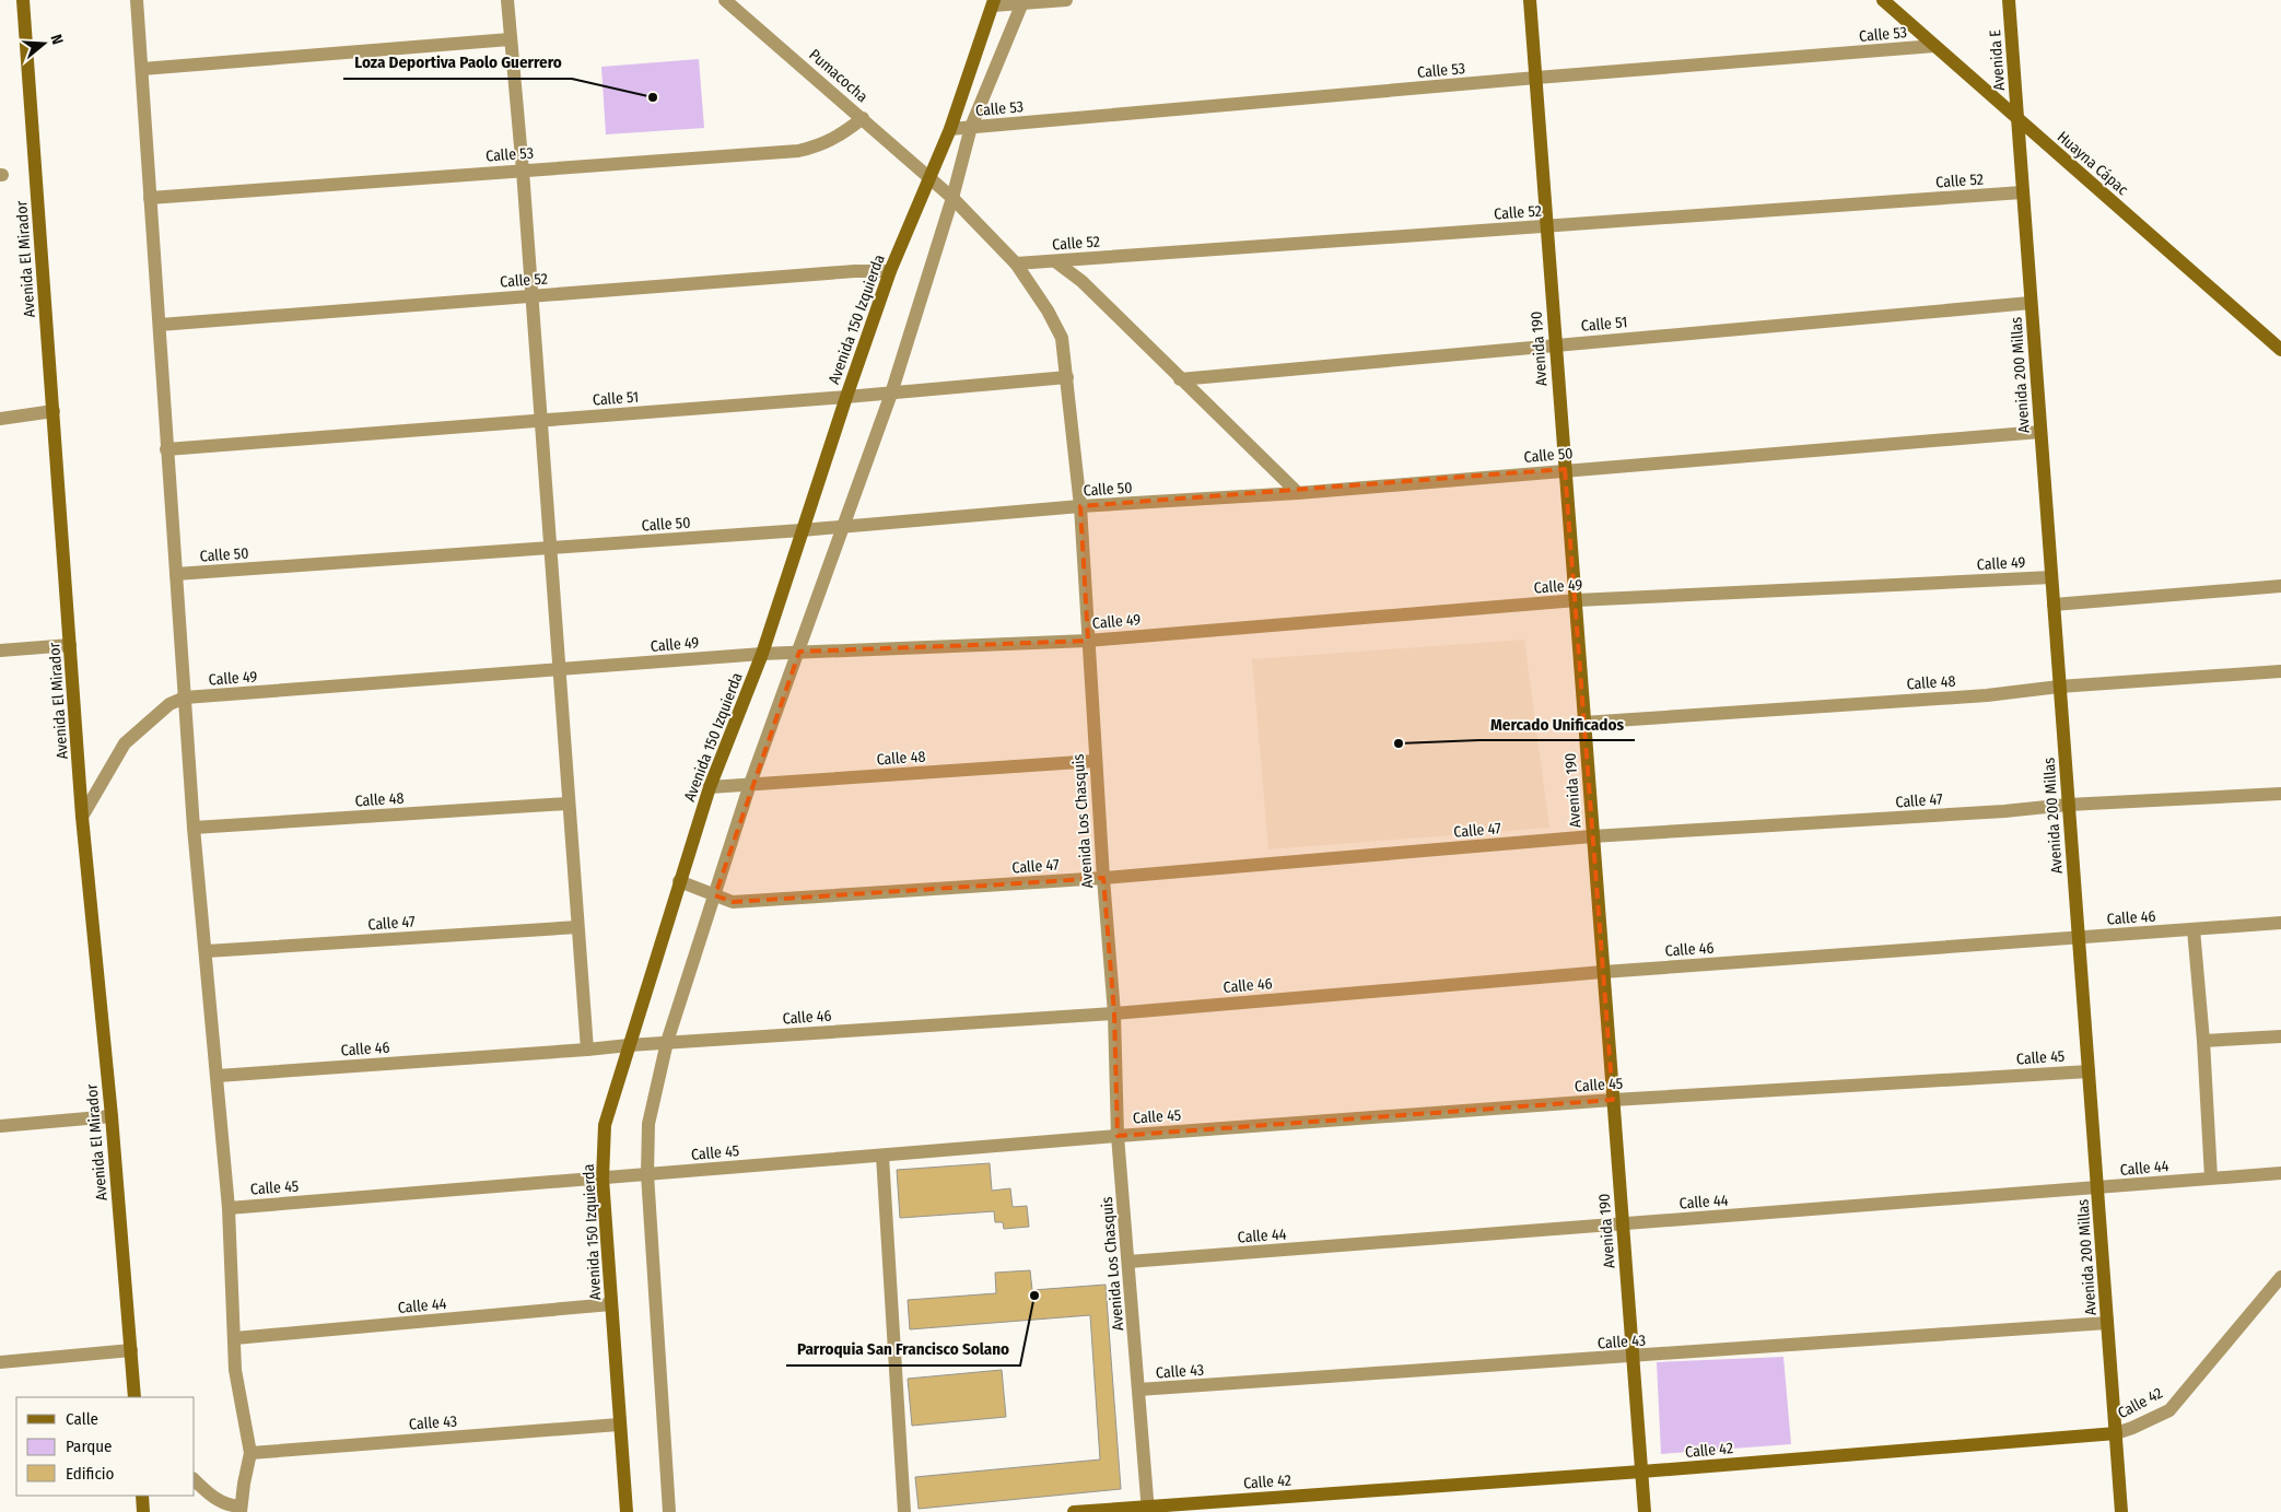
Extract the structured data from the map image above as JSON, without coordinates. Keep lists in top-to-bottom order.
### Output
{
  "streets": {
    "street": [
      "Calle 53",
      "Avenida E",
      "Pumacocha",
      "Huayna Cápac",
      "Calle 52",
      "Avenida El Mirador",
      "Avenida 150 Izquierda",
      "Calle 51",
      "Avenida 190",
      "Avenida 200 Millas",
      "Calle 50",
      "Calle 49",
      "Calle 48",
      "Calle 47",
      "Avenida Los Chasquis",
      "Calle 46",
      "Calle 45",
      "Calle 44",
      "Calle 43",
      "Calle 42"
    ]
  },
  "crossings": [
    ["Calle 53", "Pumacocha"],
    ["Calle 53", "Huayna Cápac"],
    ["Calle 53", "Avenida 150 Izquierda"],
    ["Calle 53", "Avenida 190"],
    ["Avenida E", "Huayna Cápac"],
    ["Avenida E", "Avenida 200 Millas"],
    ["Pumacocha", "Avenida 150 Izquierda"],
    ["Pumacocha", "Avenida Los Chasquis"],
    ["Huayna Cápac", "Avenida 200 Millas"],
    ["Calle 52", "Avenida 150 Izquierda"],
    ["Calle 52", "Avenida 190"],
    ["Calle 52", "Avenida 200 Millas"],
    ["Calle 52", "Avenida Los Chasquis"],
    ["Avenida 150 Izquierda", "Calle 51"],
    ["Avenida 150 Izquierda", "Calle 50"],
    ["Avenida 150 Izquierda", "Calle 49"],
    ["Avenida 150 Izquierda", "Calle 48"],
    ["Avenida 150 Izquierda", "Calle 47"],
    ["Avenida 150 Izquierda", "Avenida Los Chasquis"],
    ["Avenida 150 Izquierda", "Calle 46"],
    ["Avenida 150 Izquierda", "Calle 45"],
    ["Avenida 150 Izquierda", "Calle 44"],
    ["Avenida 150 Izquierda", "Calle 43"],
    ["Calle 51", "Avenida 190"],
    ["Calle 51", "Avenida 200 Millas"],
    ["Calle 51", "Avenida Los Chasquis"],
    ["Avenida 190", "Calle 50"],
    ["Avenida 190", "Calle 49"],
    ["Avenida 190", "Calle 48"],
    ["Avenida 190", "Calle 47"],
    ["Avenida 190", "Calle 46"],
    ["Avenida 190", "Calle 45"],
    ["Avenida 190", "Calle 44"],
    ["Avenida 190", "Calle 43"],
    ["Avenida 190", "Calle 42"],
    ["Avenida 200 Millas", "Calle 50"],
    ["Avenida 200 Millas", "Calle 49"],
    ["Avenida 200 Millas", "Calle 48"],
    ["Avenida 200 Millas", "Calle 47"],
    ["Avenida 200 Millas", "Calle 46"],
    ["Avenida 200 Millas", "Calle 45"],
    ["Avenida 200 Millas", "Calle 44"],
    ["Avenida 200 Millas", "Calle 43"],
    ["Avenida 200 Millas", "Calle 42"],
    ["Calle 50", "Avenida Los Chasquis"],
    ["Calle 49", "Avenida Los Chasquis"],
    ["Calle 48", "Avenida Los Chasquis"],
    ["Calle 47", "Avenida Los Chasquis"],
    ["Avenida Los Chasquis", "Calle 46"],
    ["Avenida Los Chasquis", "Calle 45"],
    ["Avenida Los Chasquis", "Calle 44"],
    ["Avenida Los Chasquis", "Calle 43"],
    ["Avenida Los Chasquis", "Calle 42"]
  ],
  "places": ["Loza Deportiva Paolo Guerrero", "Mercado Unificados", "Parroquia San Francisco Solano"],
  "legend": ["Calle", "Parque", "Edificio"],
  "north": "right"
}
